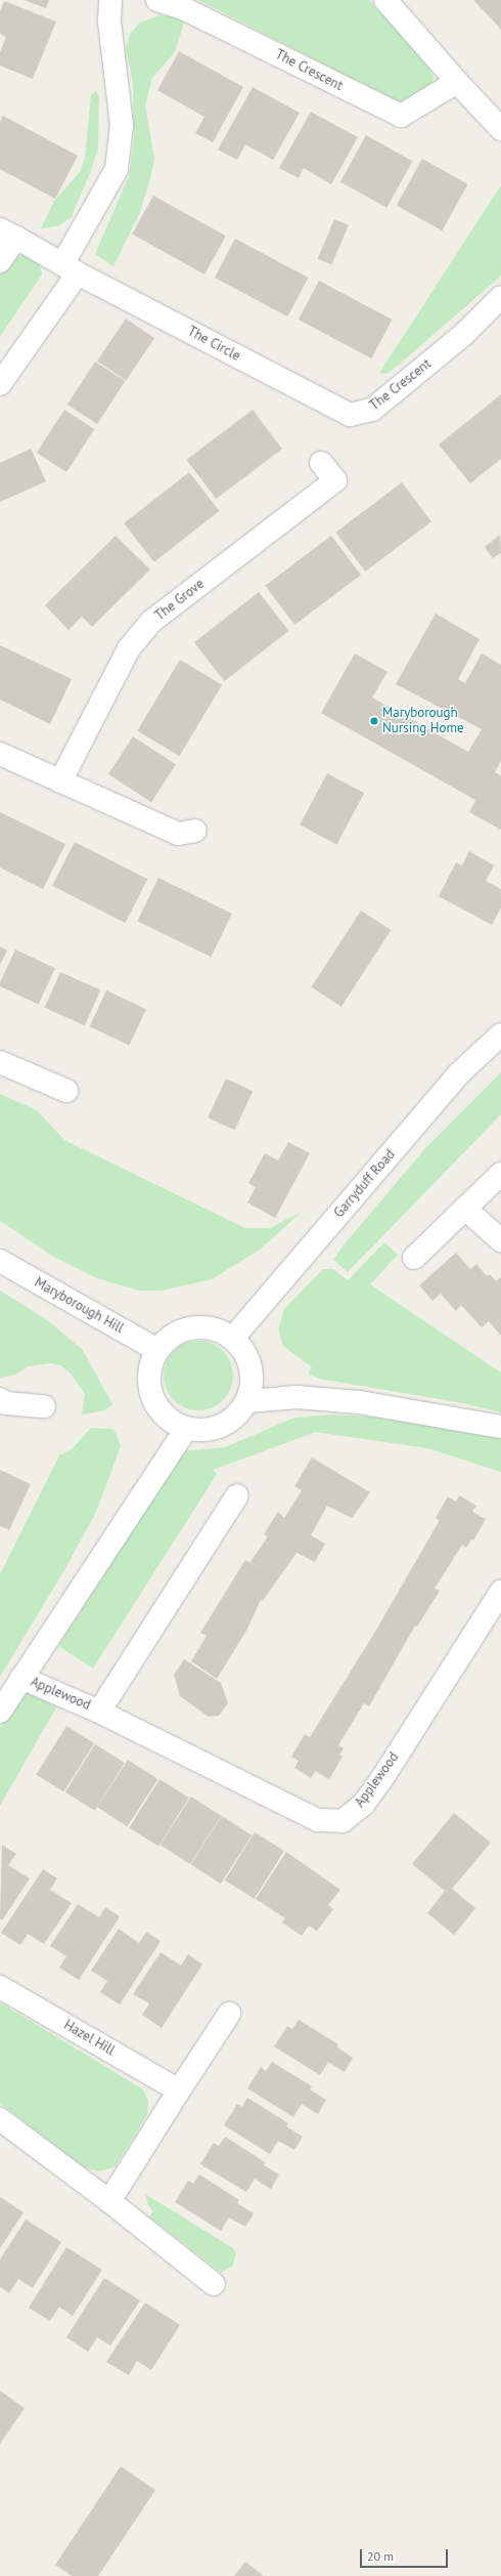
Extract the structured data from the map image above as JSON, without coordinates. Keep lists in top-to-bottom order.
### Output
{
  "streets": {
    "street": [
      "The Crescent",
      "The Circle",
      "The Grove",
      "Garryduff Road",
      "Maryborough Hill",
      "Applewood",
      "Hazel Hill"
    ]
  },
  "crossings": [
    ["The Crescent", "The Circle"],
    ["Garryduff Road", "Maryborough Hill"]
  ],
  "places": ["Maryborough Nursing Home"],
  "scale_bar": "20 m"
}
